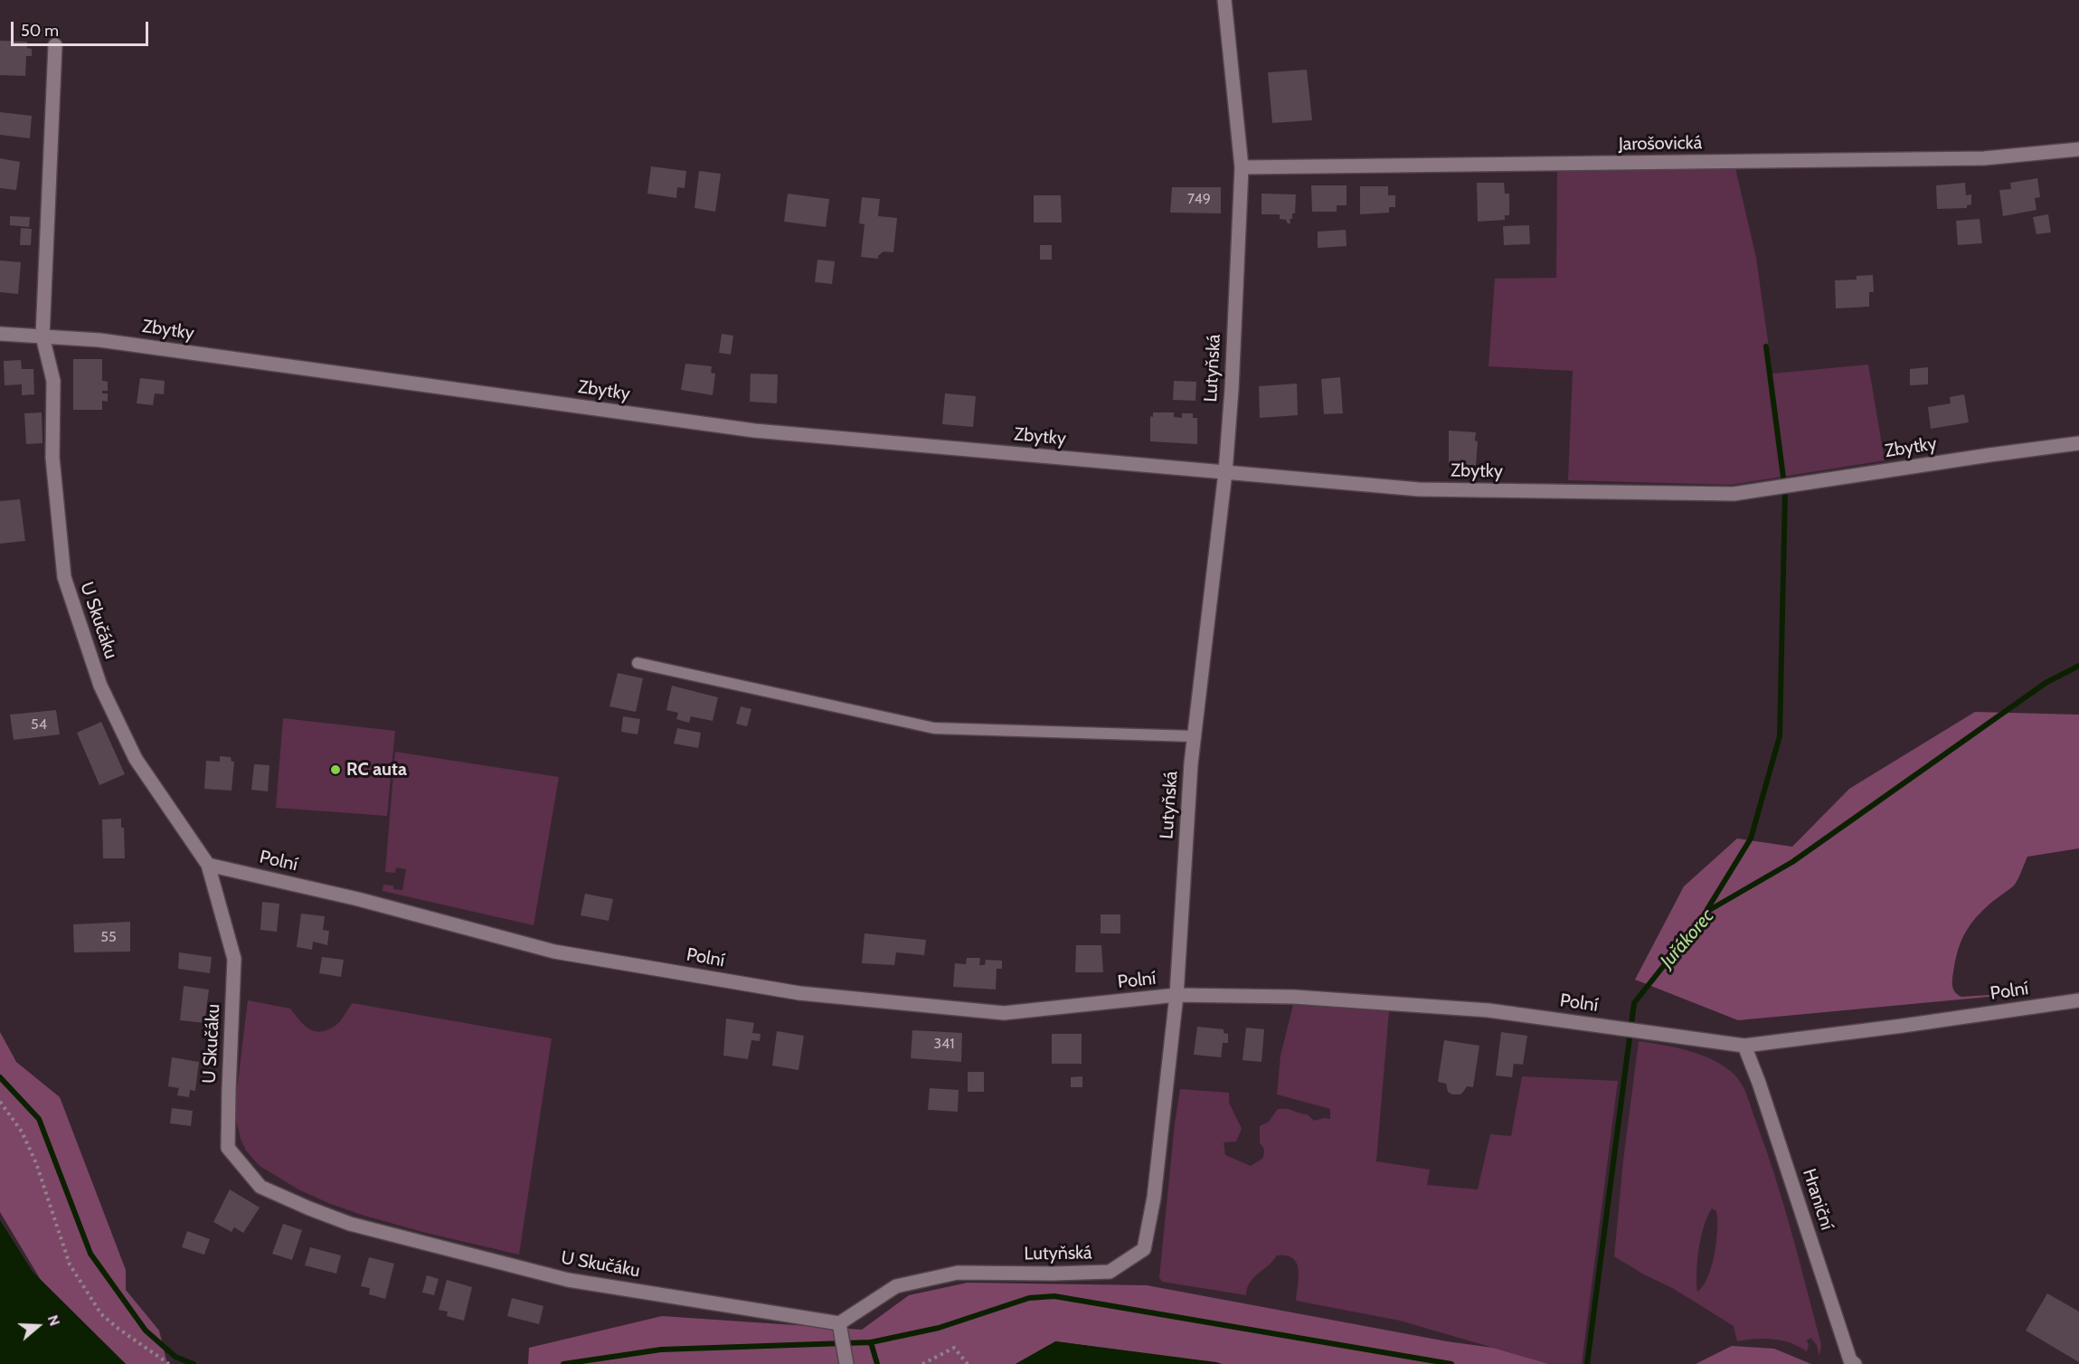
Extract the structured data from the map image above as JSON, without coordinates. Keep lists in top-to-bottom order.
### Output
{
  "streets": {
    "street": [
      "Jarošovická",
      "Zbytky",
      "Lutyňská",
      "U Skučáku",
      "Polní",
      "Hraniční"
    ]
  },
  "crossings": [
    ["Jarošovická", "Lutyňská"],
    ["Zbytky", "Lutyňská"],
    ["Zbytky", "U Skučáku"],
    ["Lutyňská", "U Skučáku"],
    ["Lutyňská", "Polní"],
    ["U Skučáku", "Polní"],
    ["Polní", "Hraniční"]
  ],
  "water": ["Juřákorec"],
  "places": ["RC auta"],
  "house_numbers": [
    "749",
    "54",
    "55",
    "341"
  ],
  "scale_bar": "50 m",
  "north": "right"
}
